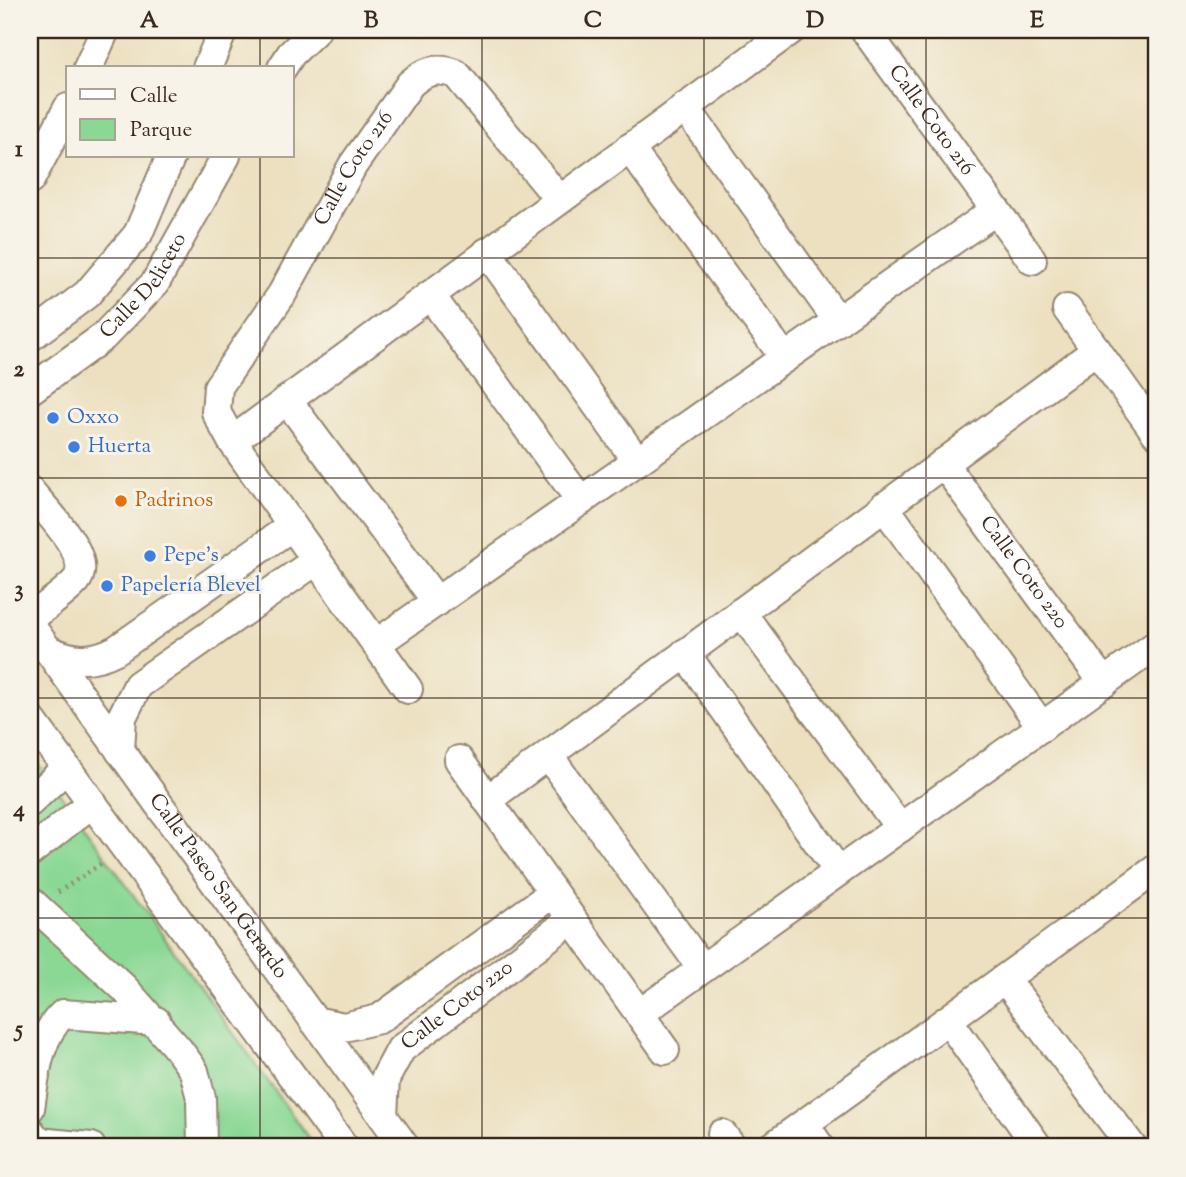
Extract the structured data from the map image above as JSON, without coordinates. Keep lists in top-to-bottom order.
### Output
{
  "streets": {
    "street": [
      "Calle Coto 216",
      "Calle Deliceto",
      "Calle Coto 220",
      "Calle Paseo San Gerardo"
    ]
  },
  "crossings": [
    ["Calle Coto 220", "Calle Paseo San Gerardo"]
  ],
  "places": [
    "Oxxo",
    "Huerta",
    "Padrinos",
    "Pepe's",
    "Papelería Blevel"
  ],
  "legend": ["Calle", "Parque"],
  "grid": {
    "columns": [
      "A",
      "B",
      "C",
      "D",
      "E"
    ],
    "rows": [
      "1",
      "2",
      "3",
      "4",
      "5"
    ]
  }
}
